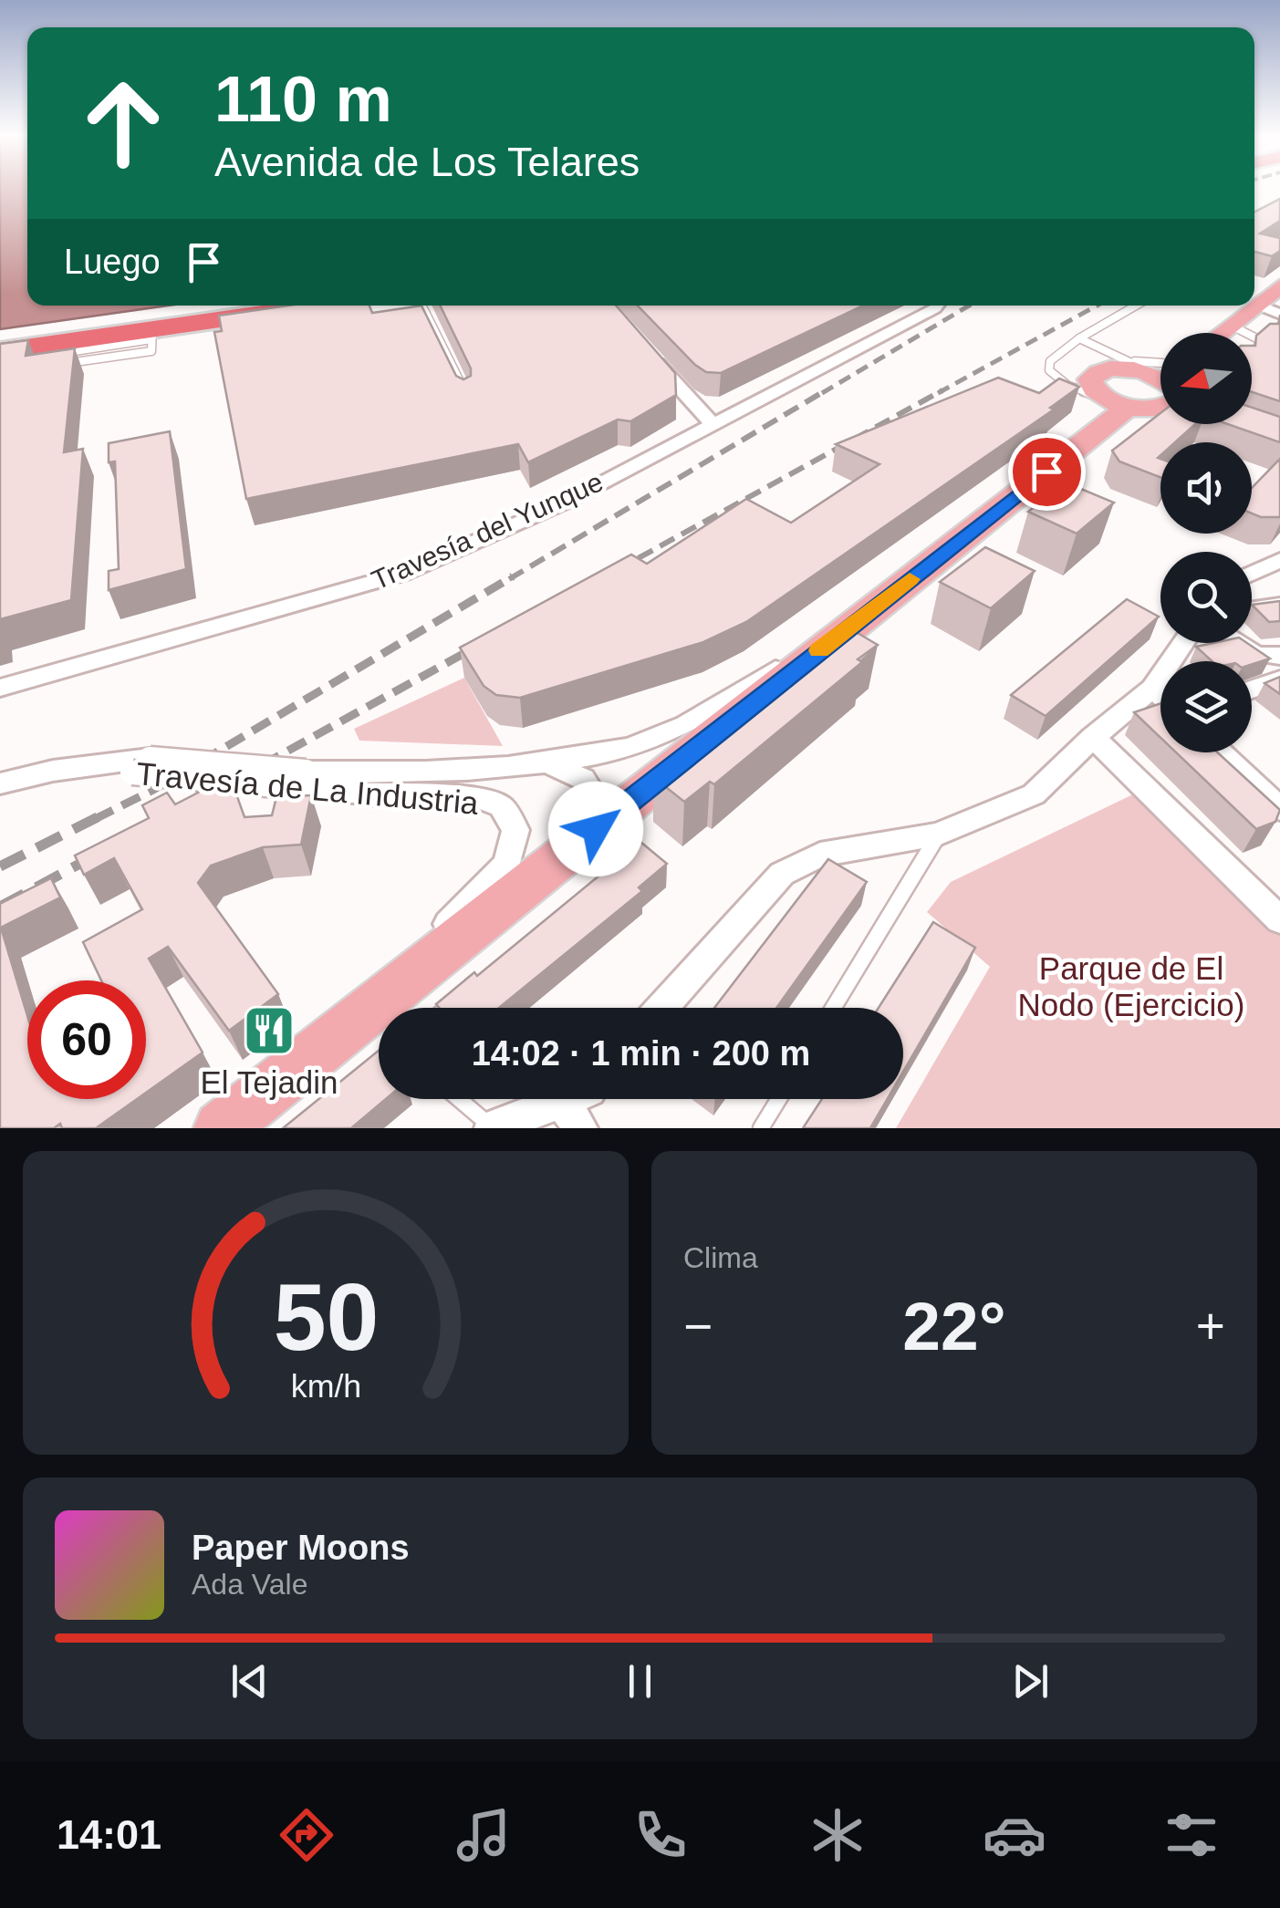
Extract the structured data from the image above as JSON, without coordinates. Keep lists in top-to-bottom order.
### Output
{
  "streets": {
    "street": ["Travesía del Yunque", "Travesía de La Industria"]
  },
  "parks": ["Parque de El Nodo (Ejercicio)"],
  "places": {
    "restaurant": ["El Tejadin"]
  },
  "north": "left",
  "page": {
    "turn": ["110 m", "Avenida de Los Telares"],
    "then": "Luego",
    "limit": "60",
    "trip": "14:02 · 1 min · 200 m",
    "tile": "Clima",
    "heat": ["−", "22°", "+"],
    "song": ["Paper Moons", "Ada Vale"],
    "tabs": "14:01",
    "gauge": ["50", "km/h"]
  }
}
